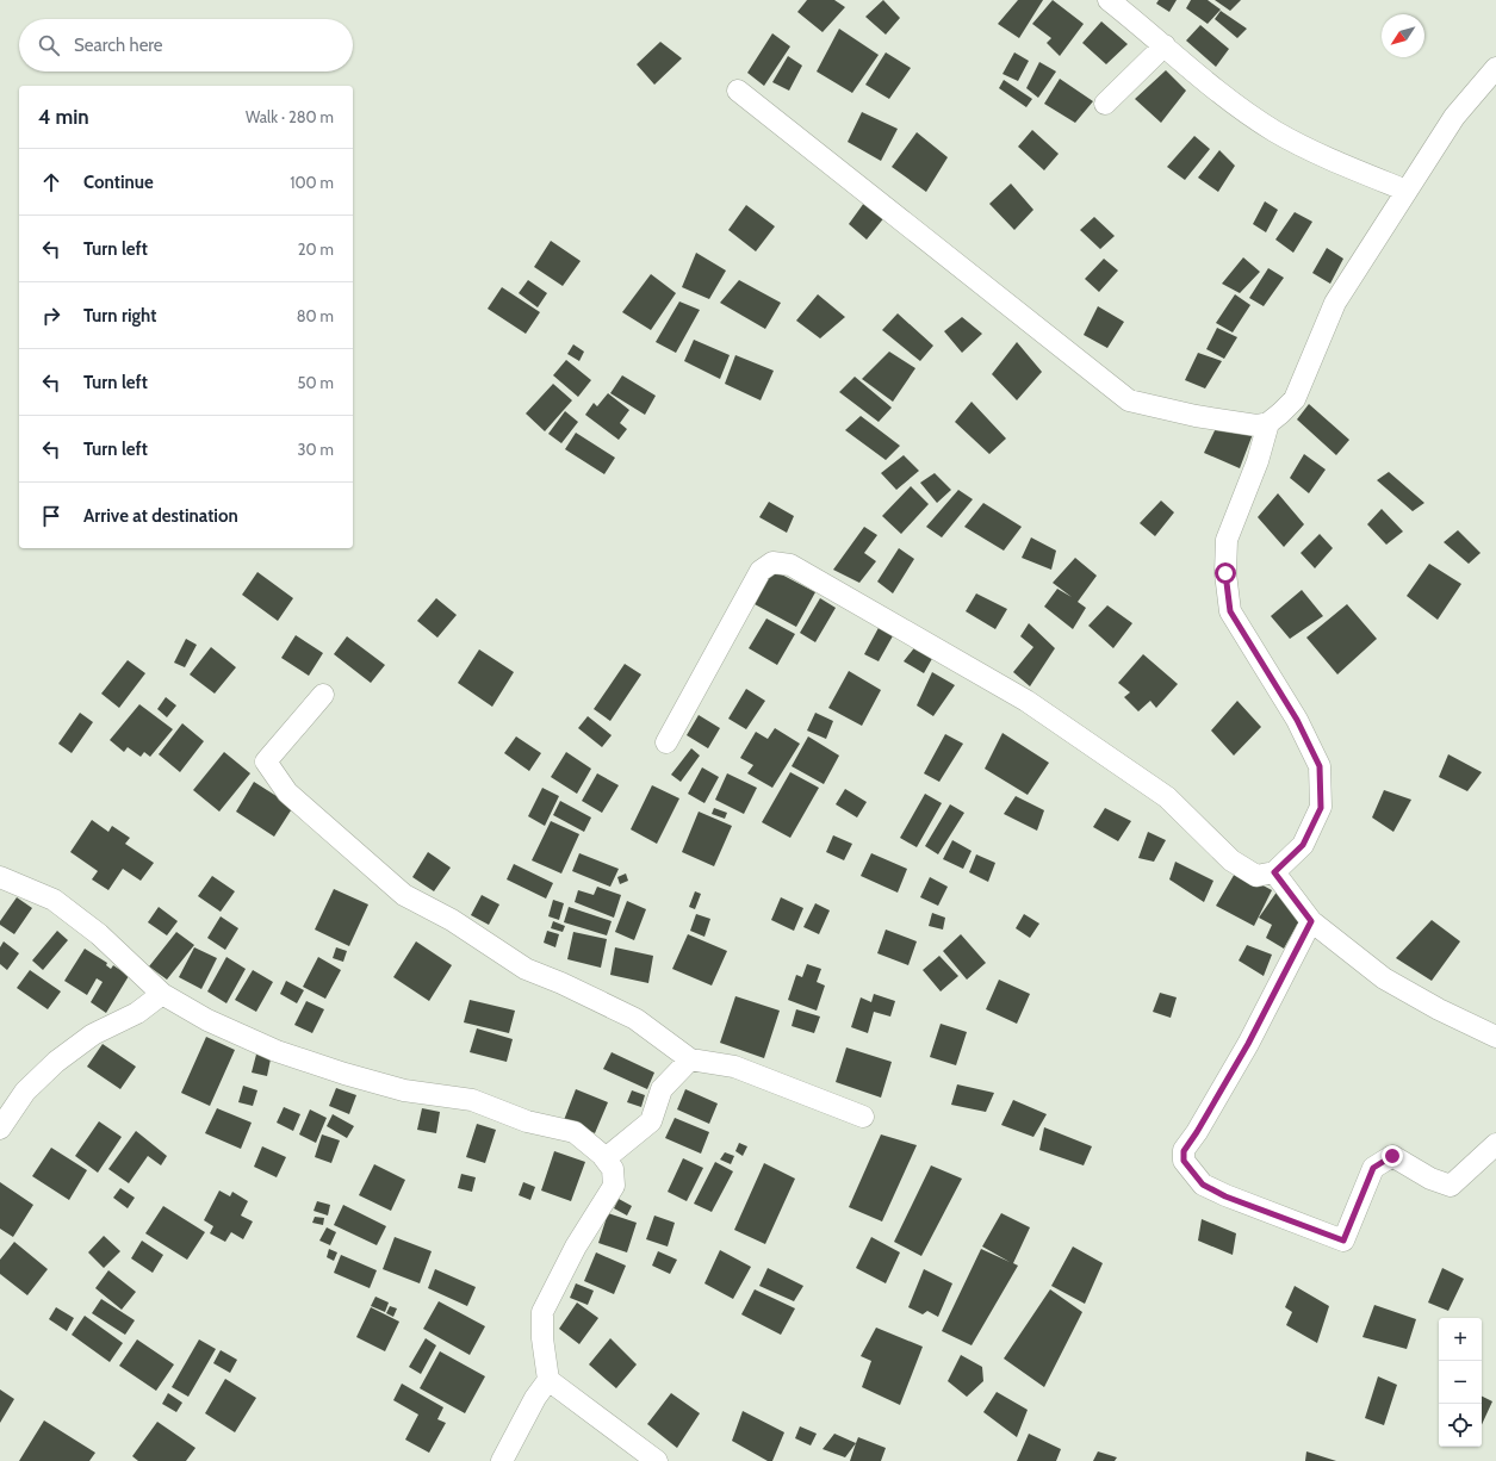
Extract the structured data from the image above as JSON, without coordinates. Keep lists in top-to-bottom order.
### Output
{
  "north": "bottom left",
  "page": {
    "search": "Search here",
    "heading": ["4 min", "Walk · 280 m"],
    "list": [
      ["Continue", "100 m"],
      ["Turn left", "20 m"],
      ["Turn right", "80 m"],
      ["Turn left", "50 m"],
      ["Turn left", "30 m"],
      "Arrive at destination"
    ],
    "map_buttons": ["+", "−"]
  }
}
